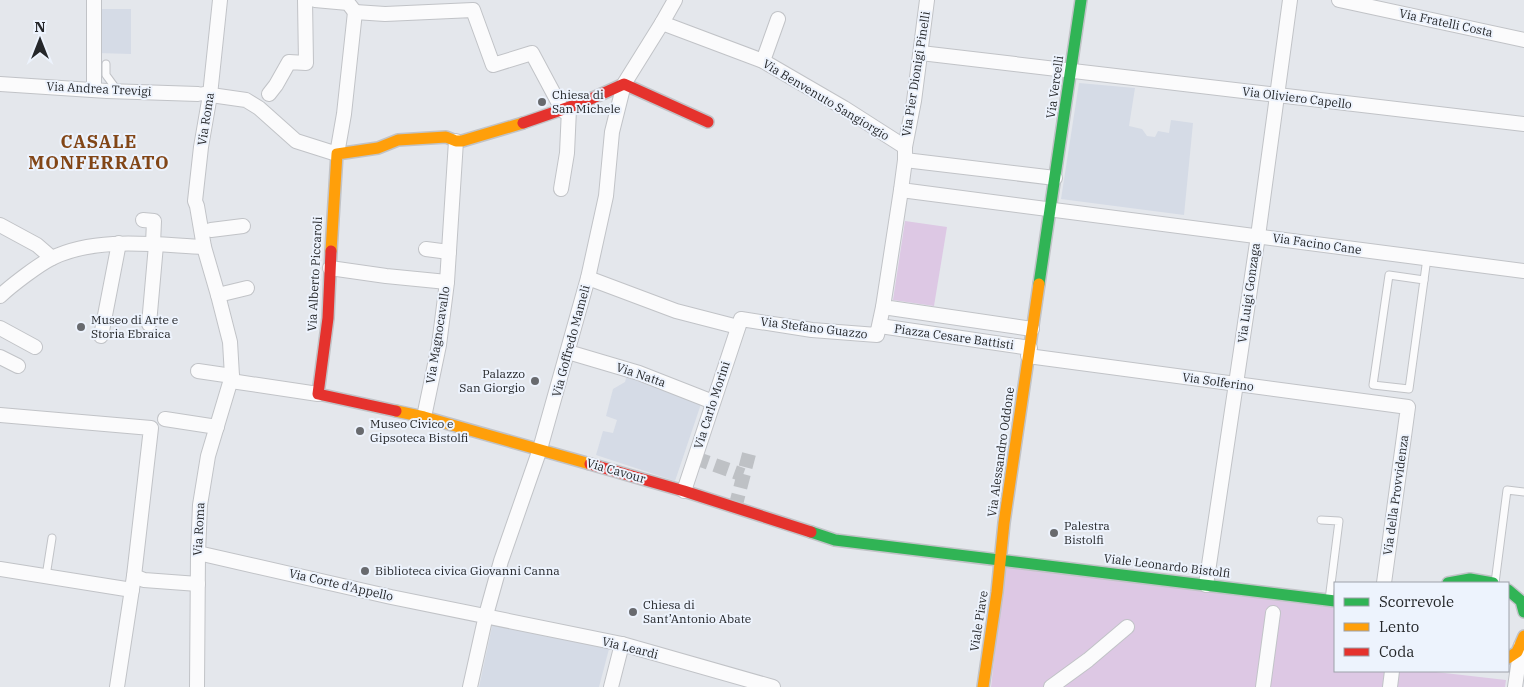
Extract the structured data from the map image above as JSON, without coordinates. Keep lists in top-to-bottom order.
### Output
{
  "streets": {
    "street": [
      "Via Fratelli Costa",
      "Via Pier Dionigi Pinelli",
      "Via Vercelli",
      "Via Andrea Trevigi",
      "Via Oliviero Capello",
      "Via Benvenuto Sangiorgio",
      "Via Roma",
      "Via Facino Cane",
      "Via Alberto Piccaroli",
      "Via Luigi Gonzaga",
      "Via Stefano Guazzo",
      "Via Magnocavallo",
      "Piazza Cesare Battisti",
      "Via Goffredo Mameli",
      "Via Natta",
      "Via Solferino",
      "Via Carlo Morini",
      "Via Alessandro Oddone",
      "Via Cavour",
      "Via della Provvidenza",
      "Viale Leonardo Bistolfi",
      "Via Corte d'Appello",
      "Viale Piave",
      "Via Leardi"
    ]
  },
  "crossings": [
    ["Via Pier Dionigi Pinelli", "Via Oliviero Capello"],
    ["Via Pier Dionigi Pinelli", "Via Benvenuto Sangiorgio"],
    ["Via Pier Dionigi Pinelli", "Piazza Cesare Battisti"],
    ["Via Vercelli", "Via Oliviero Capello"],
    ["Via Vercelli", "Piazza Cesare Battisti"],
    ["Via Andrea Trevigi", "Via Roma"],
    ["Via Andrea Trevigi", "Via Alberto Piccaroli"],
    ["Via Oliviero Capello", "Via Luigi Gonzaga"],
    ["Via Benvenuto Sangiorgio", "Piazza Cesare Battisti"],
    ["Via Benvenuto Sangiorgio", "Via Goffredo Mameli"],
    ["Via Roma", "Via Cavour"],
    ["Via Roma", "Via Corte d'Appello"],
    ["Via Facino Cane", "Via Luigi Gonzaga"],
    ["Via Facino Cane", "Piazza Cesare Battisti"],
    ["Via Alberto Piccaroli", "Via Cavour"],
    ["Via Luigi Gonzaga", "Via Solferino"],
    ["Via Luigi Gonzaga", "Viale Leonardo Bistolfi"],
    ["Via Stefano Guazzo", "Piazza Cesare Battisti"],
    ["Via Stefano Guazzo", "Via Goffredo Mameli"],
    ["Via Stefano Guazzo", "Via Carlo Morini"],
    ["Via Magnocavallo", "Via Cavour"],
    ["Piazza Cesare Battisti", "Via Solferino"],
    ["Piazza Cesare Battisti", "Via Alessandro Oddone"],
    ["Via Goffredo Mameli", "Via Natta"],
    ["Via Goffredo Mameli", "Via Cavour"],
    ["Via Goffredo Mameli", "Via Corte d'Appello"],
    ["Via Goffredo Mameli", "Via Leardi"],
    ["Via Natta", "Via Carlo Morini"],
    ["Via Solferino", "Via Alessandro Oddone"],
    ["Via Solferino", "Via della Provvidenza"],
    ["Via Carlo Morini", "Via Cavour"],
    ["Via Alessandro Oddone", "Via Cavour"],
    ["Via Alessandro Oddone", "Viale Leonardo Bistolfi"],
    ["Via Alessandro Oddone", "Viale Piave"],
    ["Via Cavour", "Viale Leonardo Bistolfi"],
    ["Via Cavour", "Viale Piave"],
    ["Viale Leonardo Bistolfi", "Viale Piave"],
    ["Via Corte d'Appello", "Via Leardi"]
  ],
  "districts": ["CASALE MONFERRATO"],
  "places": [
    "Chiesa di San Michele",
    "Museo di Arte e Storia Ebraica",
    "Palazzo San Giorgio",
    "Museo Civico e Gipsoteca Bistolfi",
    "Palestra Bistolfi",
    "Biblioteca civica Giovanni Canna",
    "Chiesa di Sant’Antonio Abate"
  ],
  "legend": ["Scorrevole", "Lento", "Coda"],
  "north": "top"
}
